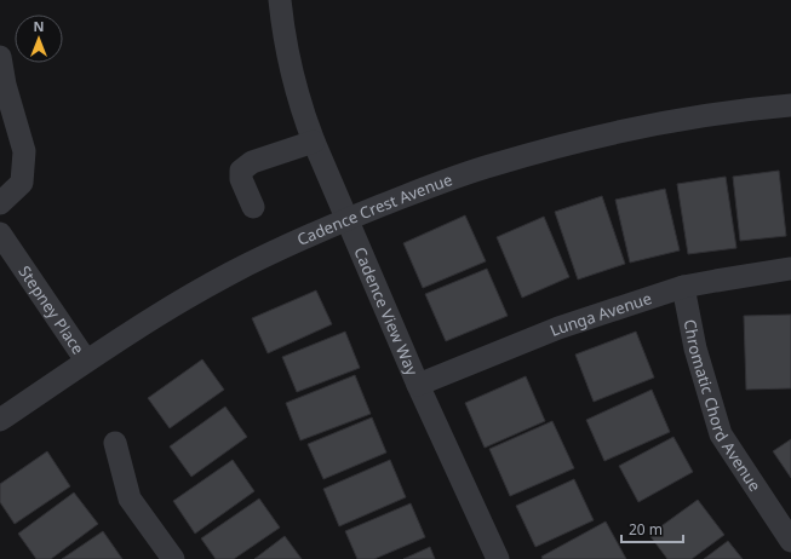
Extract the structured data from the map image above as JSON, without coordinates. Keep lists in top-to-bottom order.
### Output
{
  "streets": {
    "street": [
      "Cadence Crest Avenue",
      "Stepney Place",
      "Cadence View Way",
      "Lunga Avenue",
      "Chromatic Chord Avenue"
    ]
  },
  "crossings": [
    ["Cadence Crest Avenue", "Stepney Place"],
    ["Cadence Crest Avenue", "Cadence View Way"],
    ["Cadence View Way", "Lunga Avenue"],
    ["Lunga Avenue", "Chromatic Chord Avenue"]
  ],
  "scale_bar": "20 m",
  "north": "top"
}
